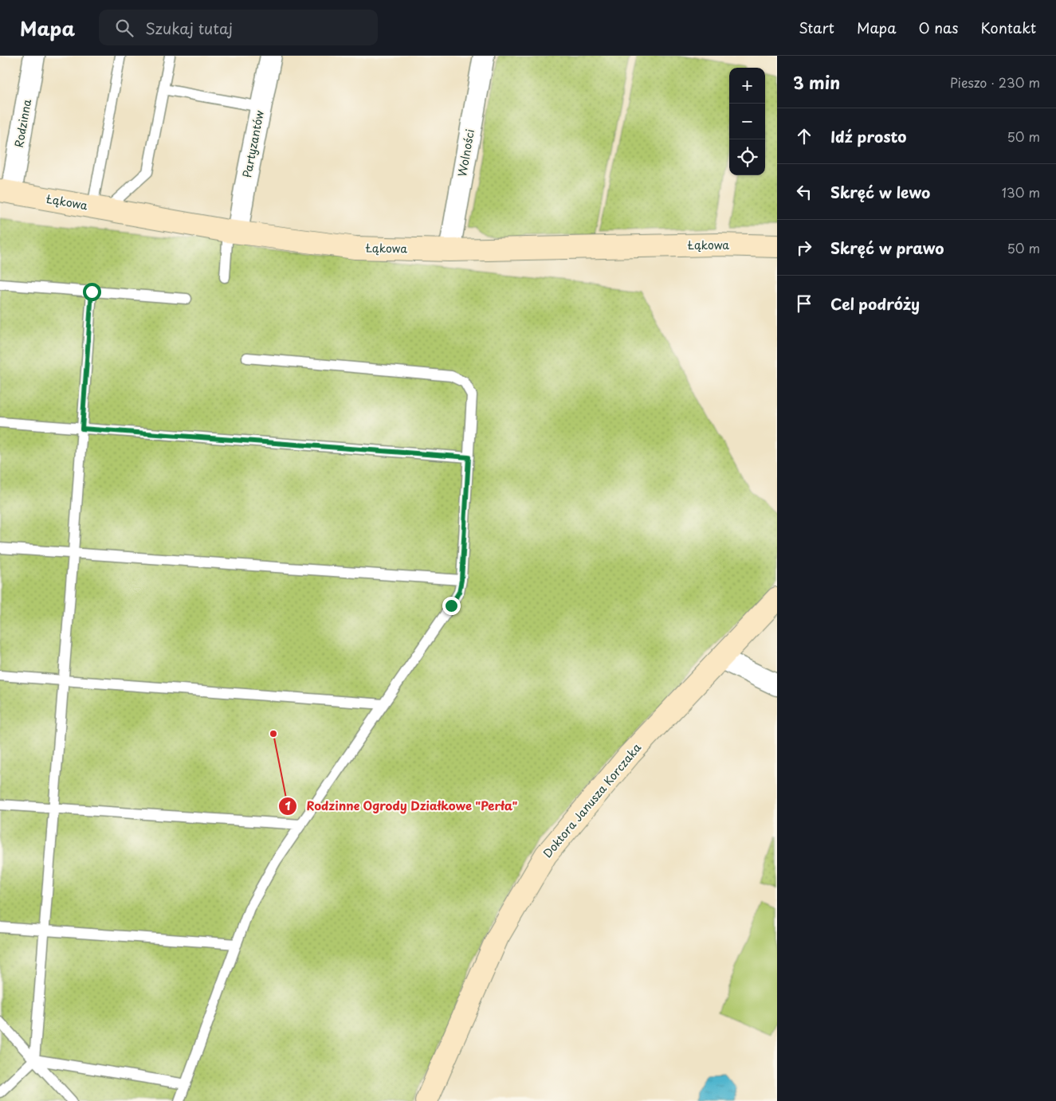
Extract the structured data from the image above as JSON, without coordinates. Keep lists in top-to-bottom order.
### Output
{
  "streets": {
    "street": [
      "Rodzinna",
      "Partyzantów",
      "Wolności",
      "Łąkowa",
      "Doktora Janusza Korczaka"
    ]
  },
  "crossings": [
    ["Rodzinna", "Łąkowa"],
    ["Partyzantów", "Łąkowa"],
    ["Wolności", "Łąkowa"]
  ],
  "places": ["Rodzinne Ogrody Działkowe \"Perła\""],
  "page": {
    "header": "Mapa",
    "search": "Szukaj tutaj",
    "nav": [
      "Start",
      "Mapa",
      "O nas",
      "Kontakt"
    ],
    "heading": ["3 min", "Pieszo · 230 m"],
    "map_buttons": ["+", "−"],
    "list": [
      ["Idź prosto", "50 m"],
      ["Skręć w lewo", "130 m"],
      ["Skręć w prawo", "50 m"],
      "Cel podróży"
    ]
  }
}
